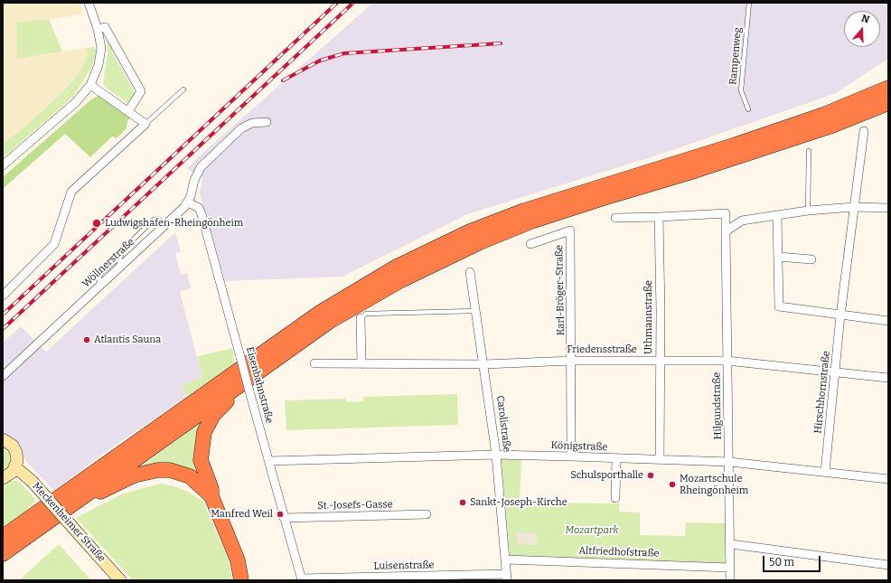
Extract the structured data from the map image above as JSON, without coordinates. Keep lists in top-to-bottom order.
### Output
{
  "streets": {
    "street": [
      "Wöllnerstraße",
      "Karl-Bröger-Straße",
      "Uthmannstraße",
      "Friedensstraße",
      "Eisenbahnstraße",
      "Hirschhornstraße",
      "Hilgundstraße",
      "Carolistraße",
      "Königstraße",
      "St.-Josefs-Gasse",
      "Meckenheimer Straße",
      "Altfriedhofstraße",
      "Luisenstraße"
    ],
    "lane": ["Rampenweg"]
  },
  "crossings": [
    ["Wöllnerstraße", "Eisenbahnstraße"],
    ["Karl-Bröger-Straße", "Friedensstraße"],
    ["Karl-Bröger-Straße", "Königstraße"],
    ["Uthmannstraße", "Friedensstraße"],
    ["Uthmannstraße", "Hilgundstraße"],
    ["Uthmannstraße", "Königstraße"],
    ["Friedensstraße", "Hirschhornstraße"],
    ["Friedensstraße", "Hilgundstraße"],
    ["Friedensstraße", "Carolistraße"],
    ["Eisenbahnstraße", "Königstraße"],
    ["Eisenbahnstraße", "St.-Josefs-Gasse"],
    ["Eisenbahnstraße", "Luisenstraße"],
    ["Hirschhornstraße", "Königstraße"],
    ["Hilgundstraße", "Königstraße"],
    ["Hilgundstraße", "Altfriedhofstraße"],
    ["Carolistraße", "Königstraße"],
    ["Carolistraße", "Altfriedhofstraße"],
    ["Carolistraße", "Luisenstraße"]
  ],
  "parks": ["Mozartpark"],
  "places": [
    "Ludwigshafen-Rheingönheim",
    "Atlantis Sauna",
    "Schulsporthalle",
    "Mozartschule Rheingönheim",
    "Sankt-Joseph-Kirche",
    "Manfred Weil"
  ],
  "scale_bar": "50 m",
  "north": "top"
}
